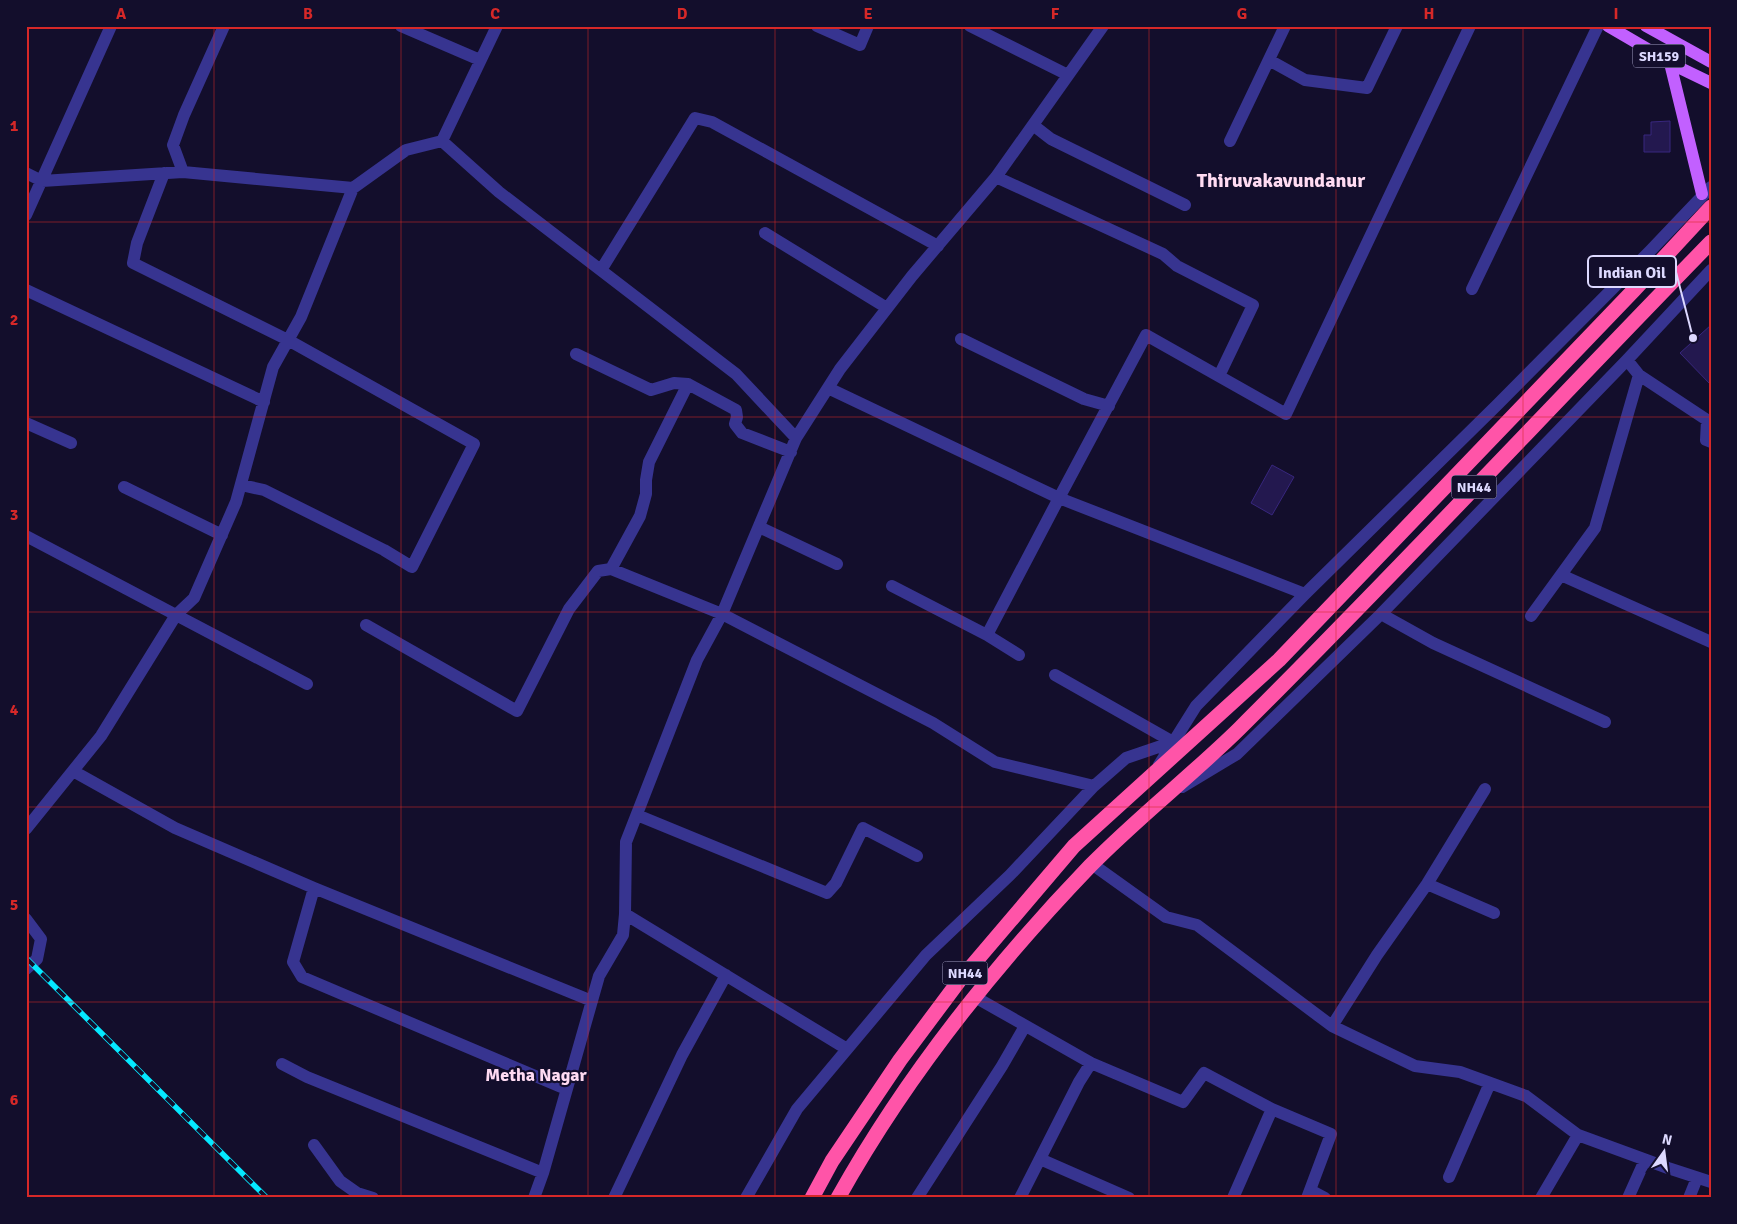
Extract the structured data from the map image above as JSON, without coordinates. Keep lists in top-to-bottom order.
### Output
{
  "streets": {
    "highway": ["NH44"],
    "main road": ["SH159"]
  },
  "districts": ["Thiruvakavundanur", "Metha Nagar"],
  "places": ["Indian Oil"],
  "north": "top",
  "grid": {
    "columns": [
      "A",
      "B",
      "C",
      "D",
      "E",
      "F",
      "G",
      "H",
      "I"
    ],
    "rows": [
      "1",
      "2",
      "3",
      "4",
      "5",
      "6"
    ]
  }
}
